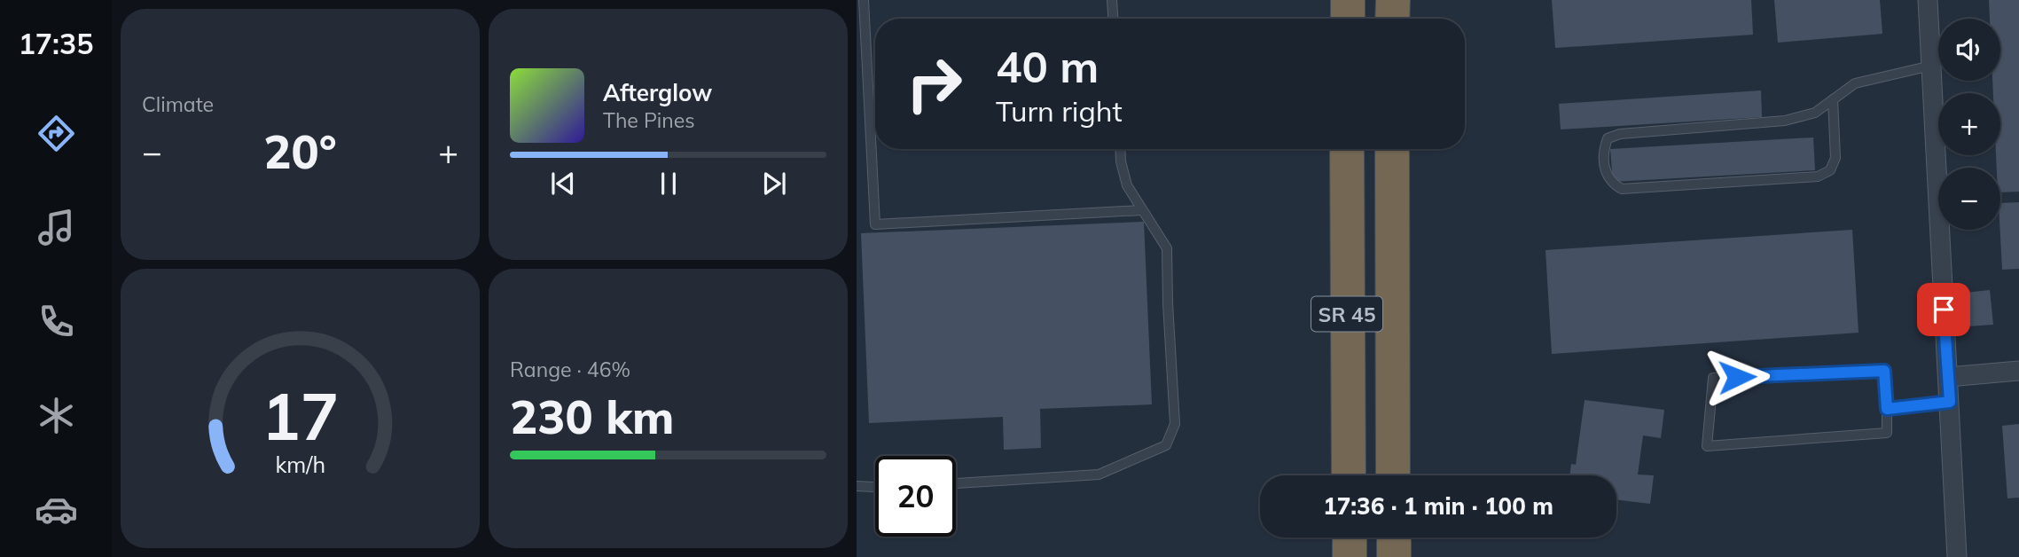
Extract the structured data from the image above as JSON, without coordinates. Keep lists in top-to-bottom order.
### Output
{
  "streets": {
    "highway": ["SR 45"]
  },
  "page": {
    "tabs": "17:35",
    "tile": [
      "Climate",
      ["Range · 46%", "230 km"]
    ],
    "map_buttons": ["+", "−"],
    "turn": ["40 m", "Turn right"],
    "song": ["Afterglow", "The Pines"],
    "heat": ["−", "20°", "+"],
    "limit": "20",
    "trip": "17:36 · 1 min · 100 m",
    "gauge": ["17", "km/h"]
  }
}
